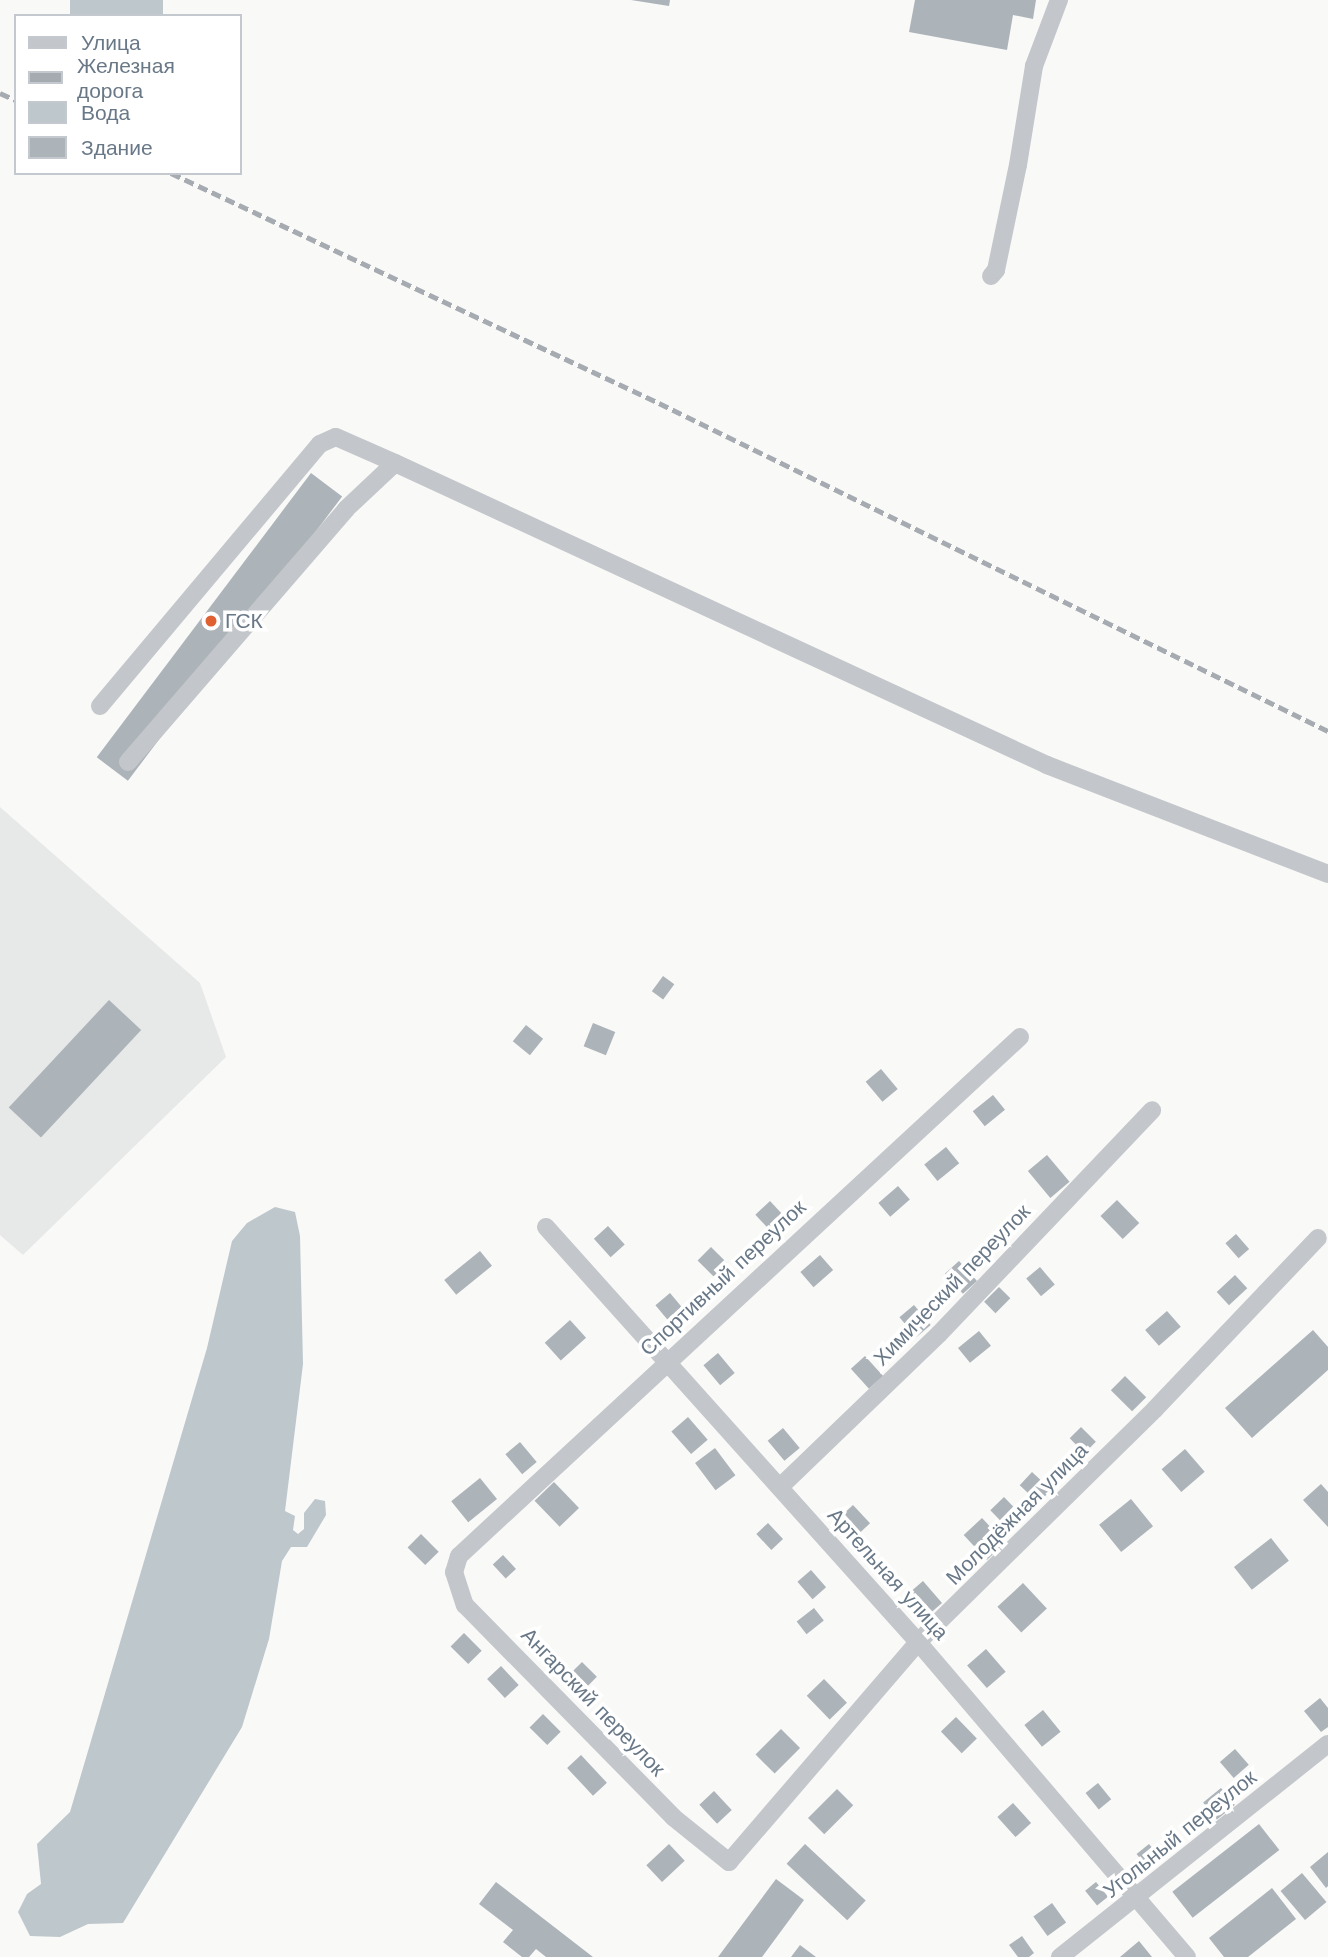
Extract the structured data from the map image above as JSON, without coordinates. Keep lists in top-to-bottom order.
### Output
{
  "streets": {
    "street": [
      "Спортивный переулок",
      "Химический переулок",
      "Молодёжная улица",
      "Артельная улица",
      "Ангарский переулок",
      "Угольный переулок"
    ]
  },
  "crossings": [
    ["Спортивный переулок", "Артельная улица"],
    ["Спортивный переулок", "Ангарский переулок"],
    ["Химический переулок", "Артельная улица"],
    ["Молодёжная улица", "Артельная улица"],
    ["Молодёжная улица", "Ангарский переулок"],
    ["Артельная улица", "Угольный переулок"]
  ],
  "places": ["ГСК"],
  "legend": [
    "Улица",
    "Железная дорога",
    "Вода",
    "Здание"
  ]
}
